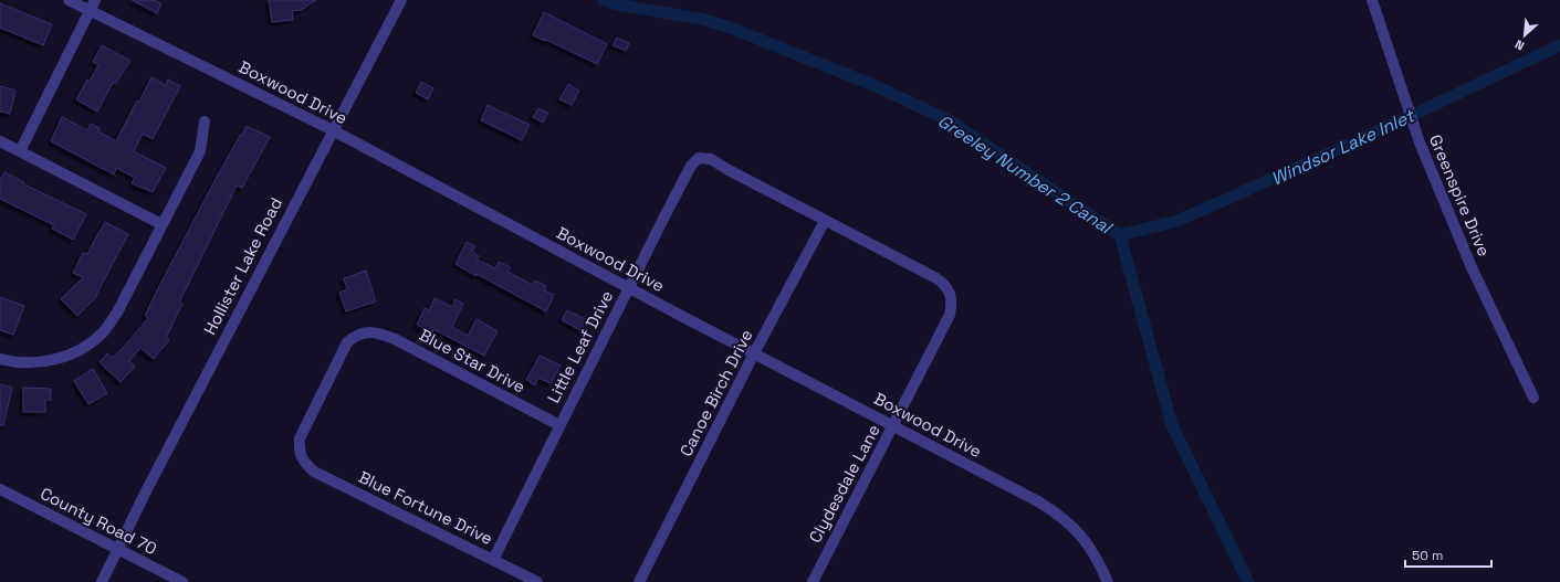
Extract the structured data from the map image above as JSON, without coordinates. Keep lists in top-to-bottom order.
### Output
{
  "streets": {
    "street": [
      "Boxwood Drive",
      "Greenspire Drive",
      "Hollister Lake Road",
      "Little Leaf Drive",
      "Blue Star Drive",
      "Canoe Birch Drive",
      "Clydesdale Lane",
      "Blue Fortune Drive",
      "County Road 70"
    ]
  },
  "crossings": [
    ["Boxwood Drive", "Hollister Lake Road"],
    ["Boxwood Drive", "Little Leaf Drive"],
    ["Boxwood Drive", "Canoe Birch Drive"],
    ["Boxwood Drive", "Clydesdale Lane"],
    ["Hollister Lake Road", "County Road 70"],
    ["Little Leaf Drive", "Blue Star Drive"],
    ["Little Leaf Drive", "Canoe Birch Drive"],
    ["Little Leaf Drive", "Clydesdale Lane"],
    ["Little Leaf Drive", "Blue Fortune Drive"],
    ["Blue Star Drive", "Blue Fortune Drive"],
    ["Canoe Birch Drive", "Clydesdale Lane"]
  ],
  "water": ["Windsor Lake Inlet", "Greeley Number 2 Canal"],
  "scale_bar": "50 m",
  "north": "bottom left"
}
